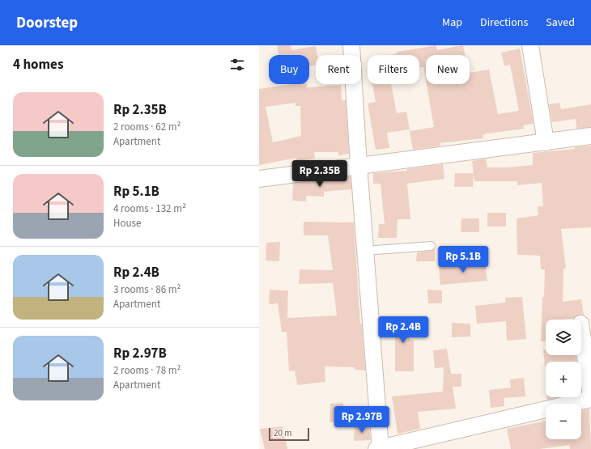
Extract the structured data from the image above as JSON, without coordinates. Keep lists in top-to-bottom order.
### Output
{
  "scale_bar": "20 m",
  "page": {
    "header": "Doorstep",
    "nav": ["Map", "Directions", "Saved"],
    "heading": "4 homes",
    "chip": [
      "Buy",
      "Rent",
      "Filters",
      "New"
    ],
    "list": [
      {
        "name": "Rp 2.35B",
        "note": "2 rooms · 62 m² · Apartment"
      },
      {
        "name": "Rp 5.1B",
        "note": "4 rooms · 132 m² · House"
      },
      {
        "name": "Rp 2.4B",
        "note": "3 rooms · 86 m² · Apartment"
      },
      {
        "name": "Rp 2.97B",
        "note": "2 rooms · 78 m² · Apartment"
      }
    ],
    "price": [
      "Rp 2.35B",
      "Rp 5.1B",
      "Rp 2.4B",
      "Rp 2.97B"
    ],
    "map_buttons": ["+", "−"],
    "scale": "20 m"
  }
}
